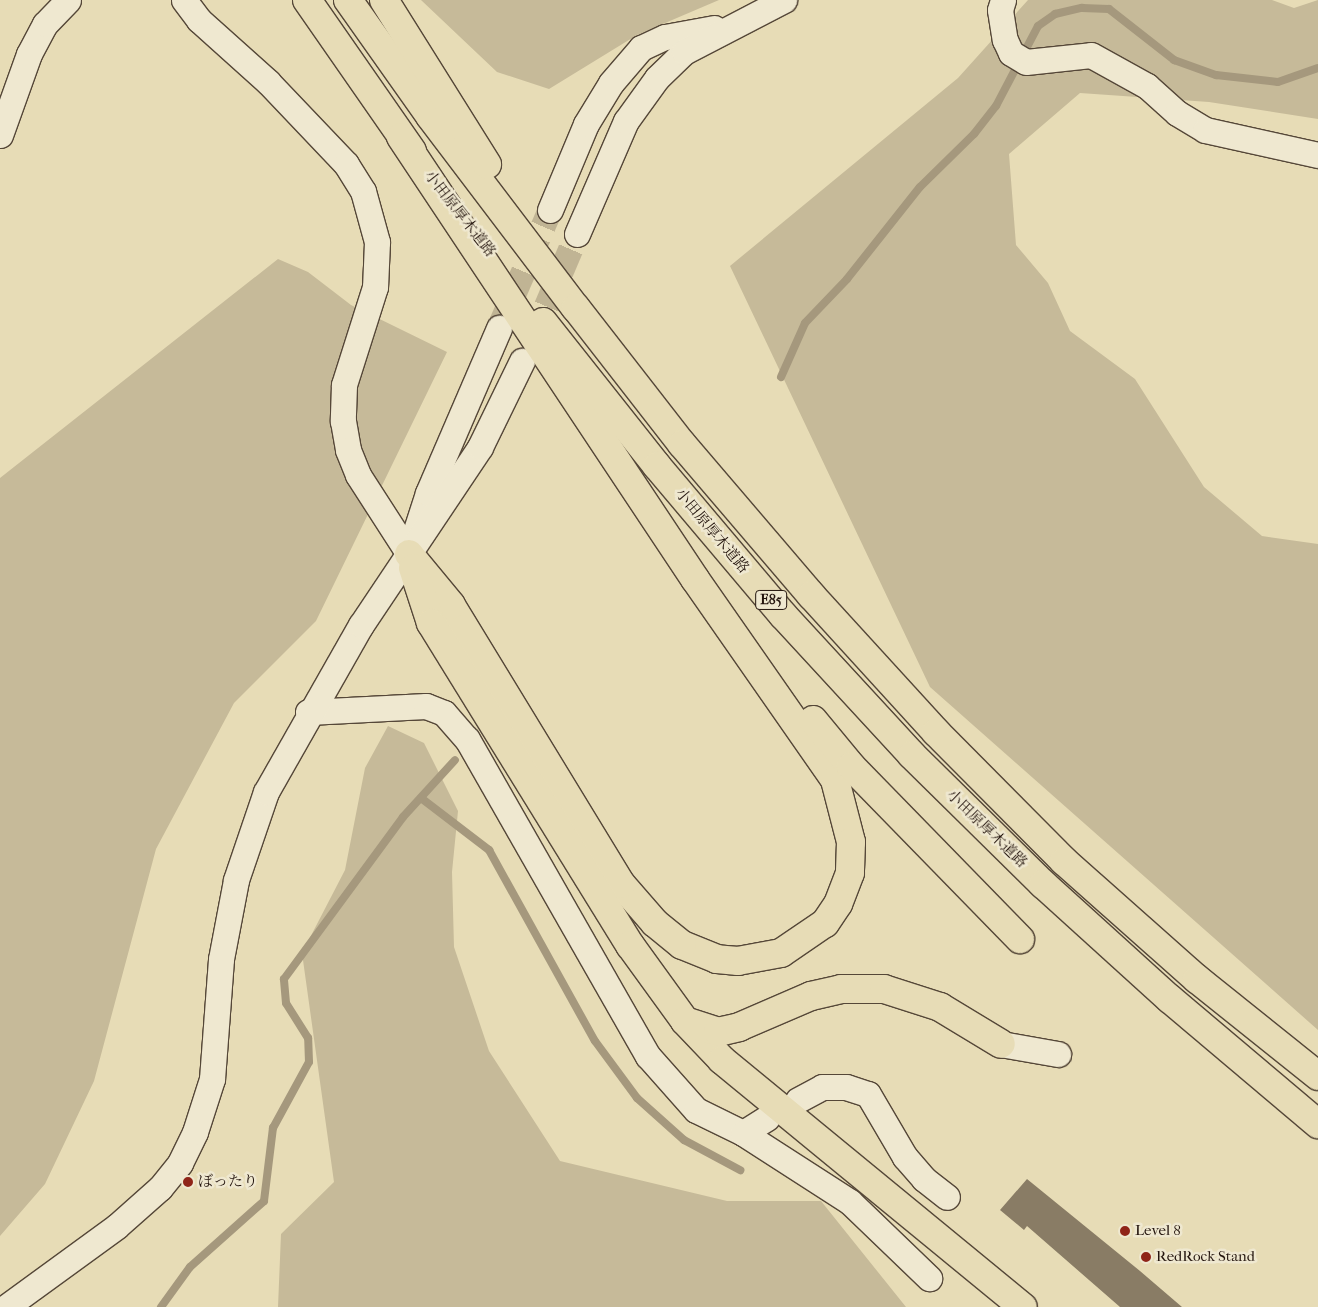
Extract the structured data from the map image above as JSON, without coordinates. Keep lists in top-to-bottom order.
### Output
{
  "streets": {
    "highway": ["小田原厚木道路", "E85"]
  },
  "places": ["ぼったり", "Level 8", "RedRock Stand"]
}
